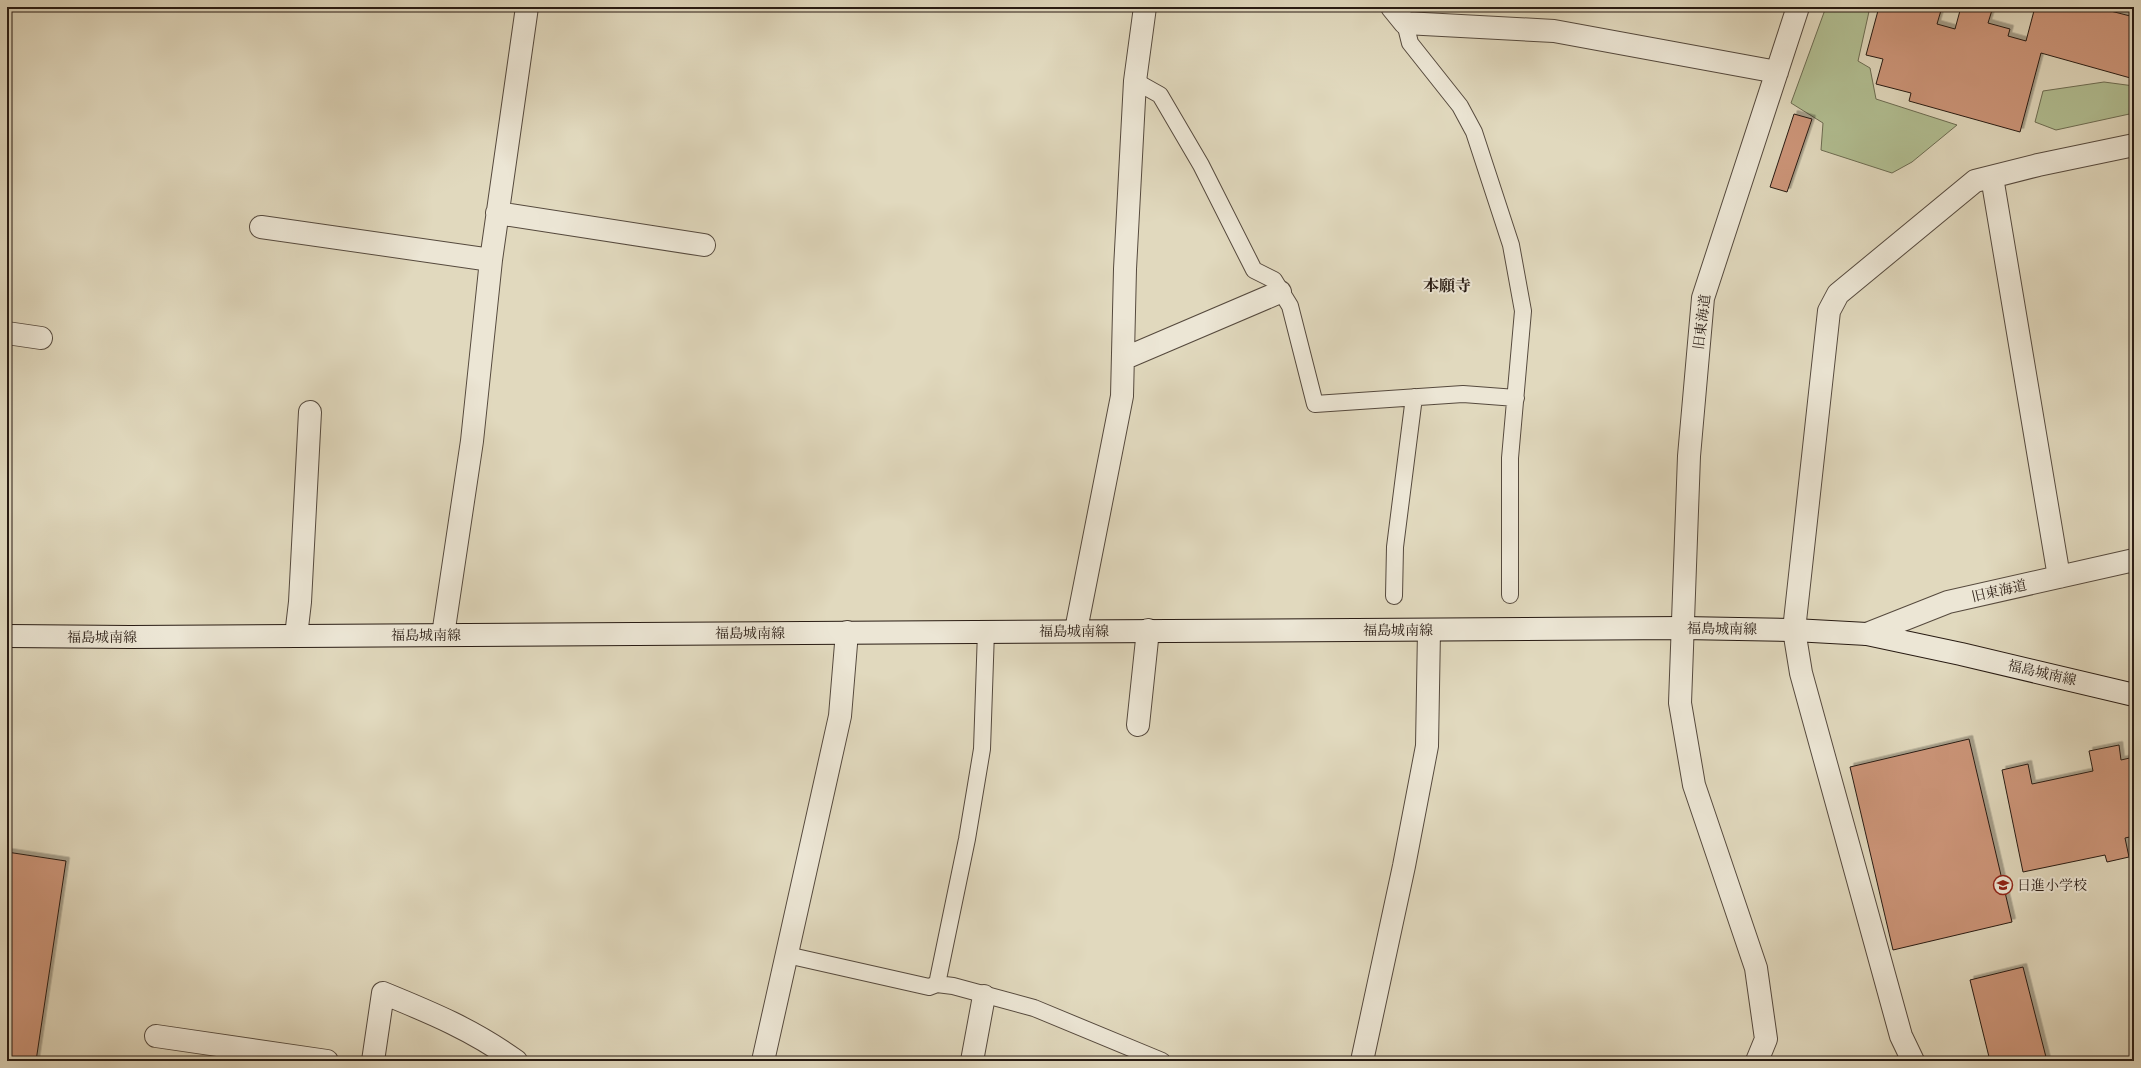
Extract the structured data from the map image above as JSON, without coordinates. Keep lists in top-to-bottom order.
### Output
{
  "streets": {
    "street": ["旧東海道", "福島城南線"]
  },
  "crossings": [
    ["旧東海道", "福島城南線"]
  ],
  "districts": ["本願寺"],
  "places": {
    "school or university": ["日進小学校"]
  }
}
